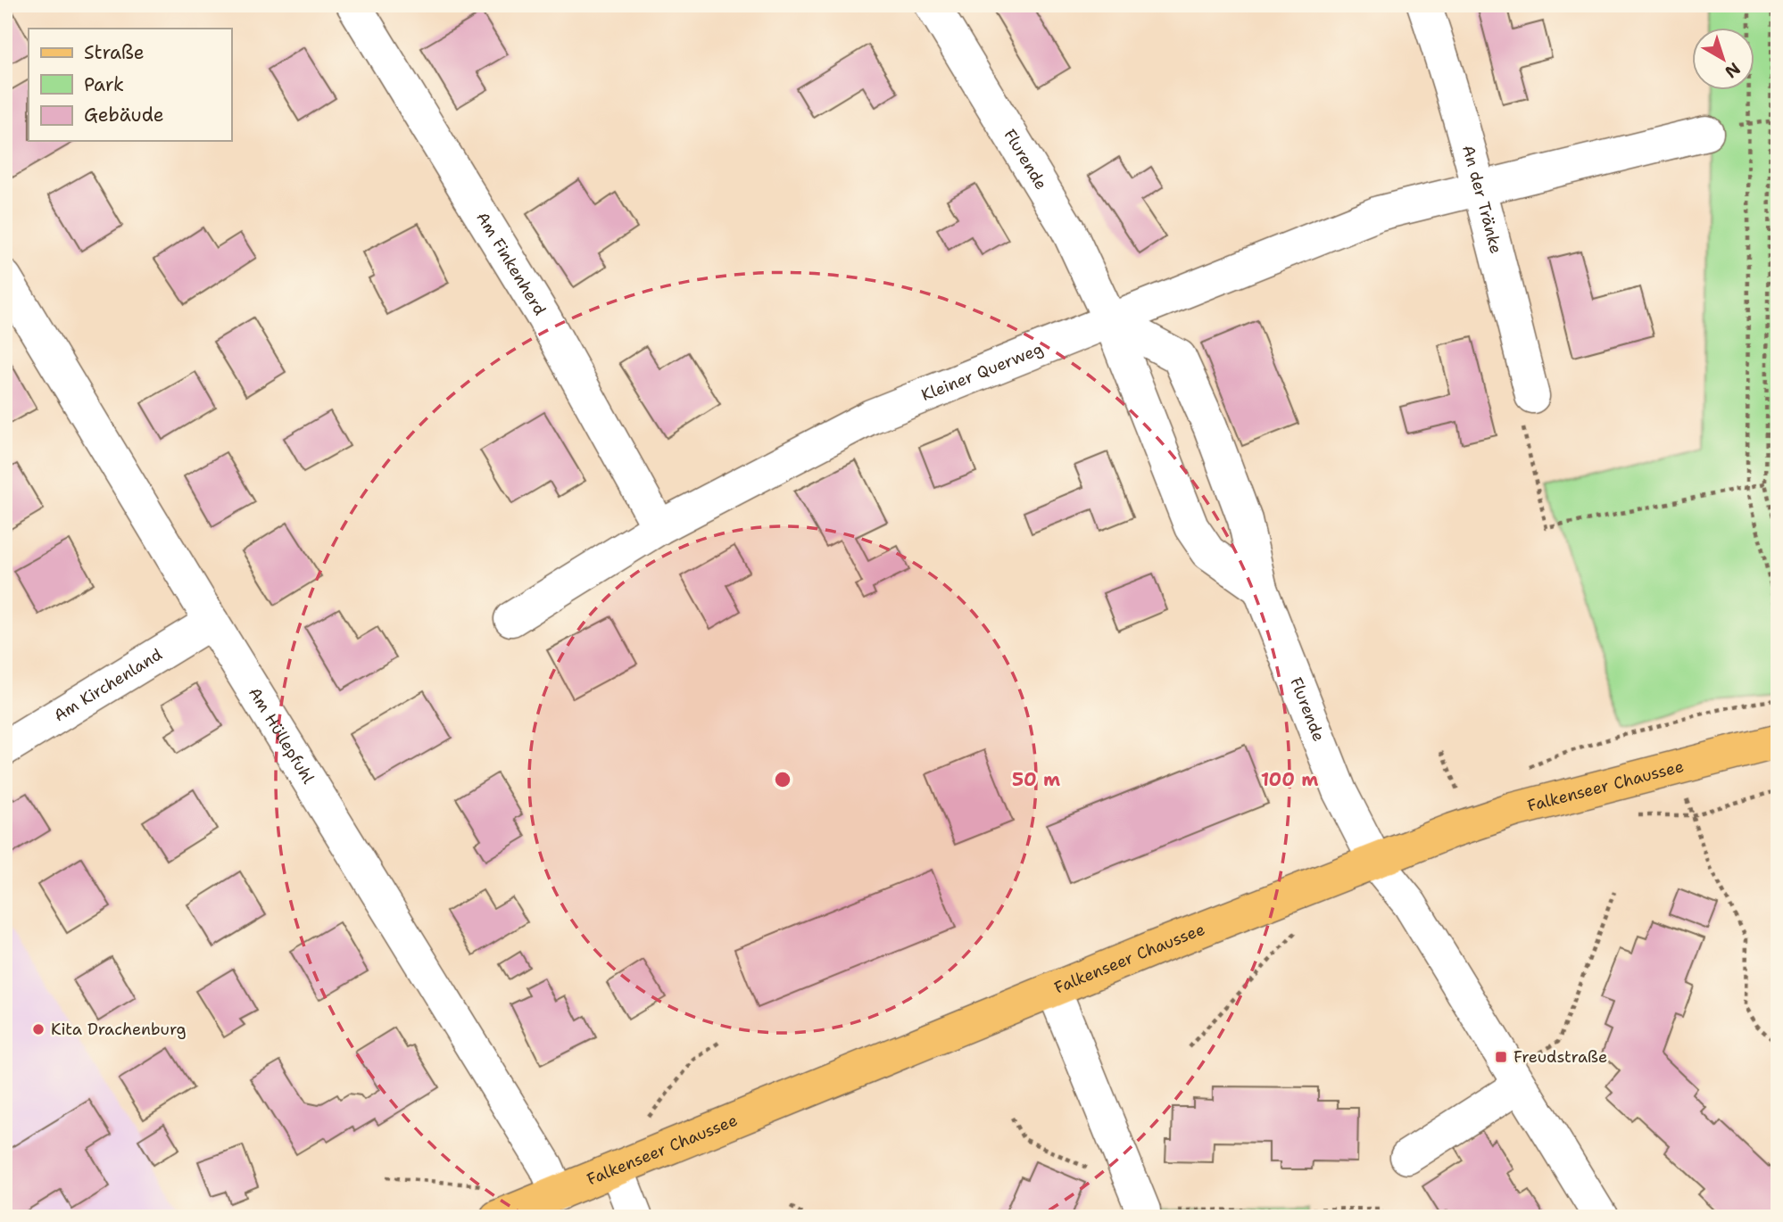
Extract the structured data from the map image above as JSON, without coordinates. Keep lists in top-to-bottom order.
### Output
{
  "streets": {
    "main road": ["Falkenseer Chaussee"],
    "street": [
      "Flurende",
      "An der Tränke",
      "Am Finkenherd",
      "Kleiner Querweg",
      "Am Kirchenland",
      "Am Hüllepfuhl"
    ]
  },
  "crossings": [
    ["Flurende", "Kleiner Querweg"],
    ["Flurende", "Falkenseer Chaussee"],
    ["An der Tränke", "Kleiner Querweg"],
    ["Am Finkenherd", "Kleiner Querweg"],
    ["Am Kirchenland", "Am Hüllepfuhl"],
    ["Am Hüllepfuhl", "Falkenseer Chaussee"]
  ],
  "places": {
    "other": ["Kita Drachenburg"],
    "transit": ["Freudstraße"]
  },
  "legend": ["Straße", "Park", "Gebäude"],
  "north": "bottom right",
  "rings": ["50 m", "100 m"]
}
